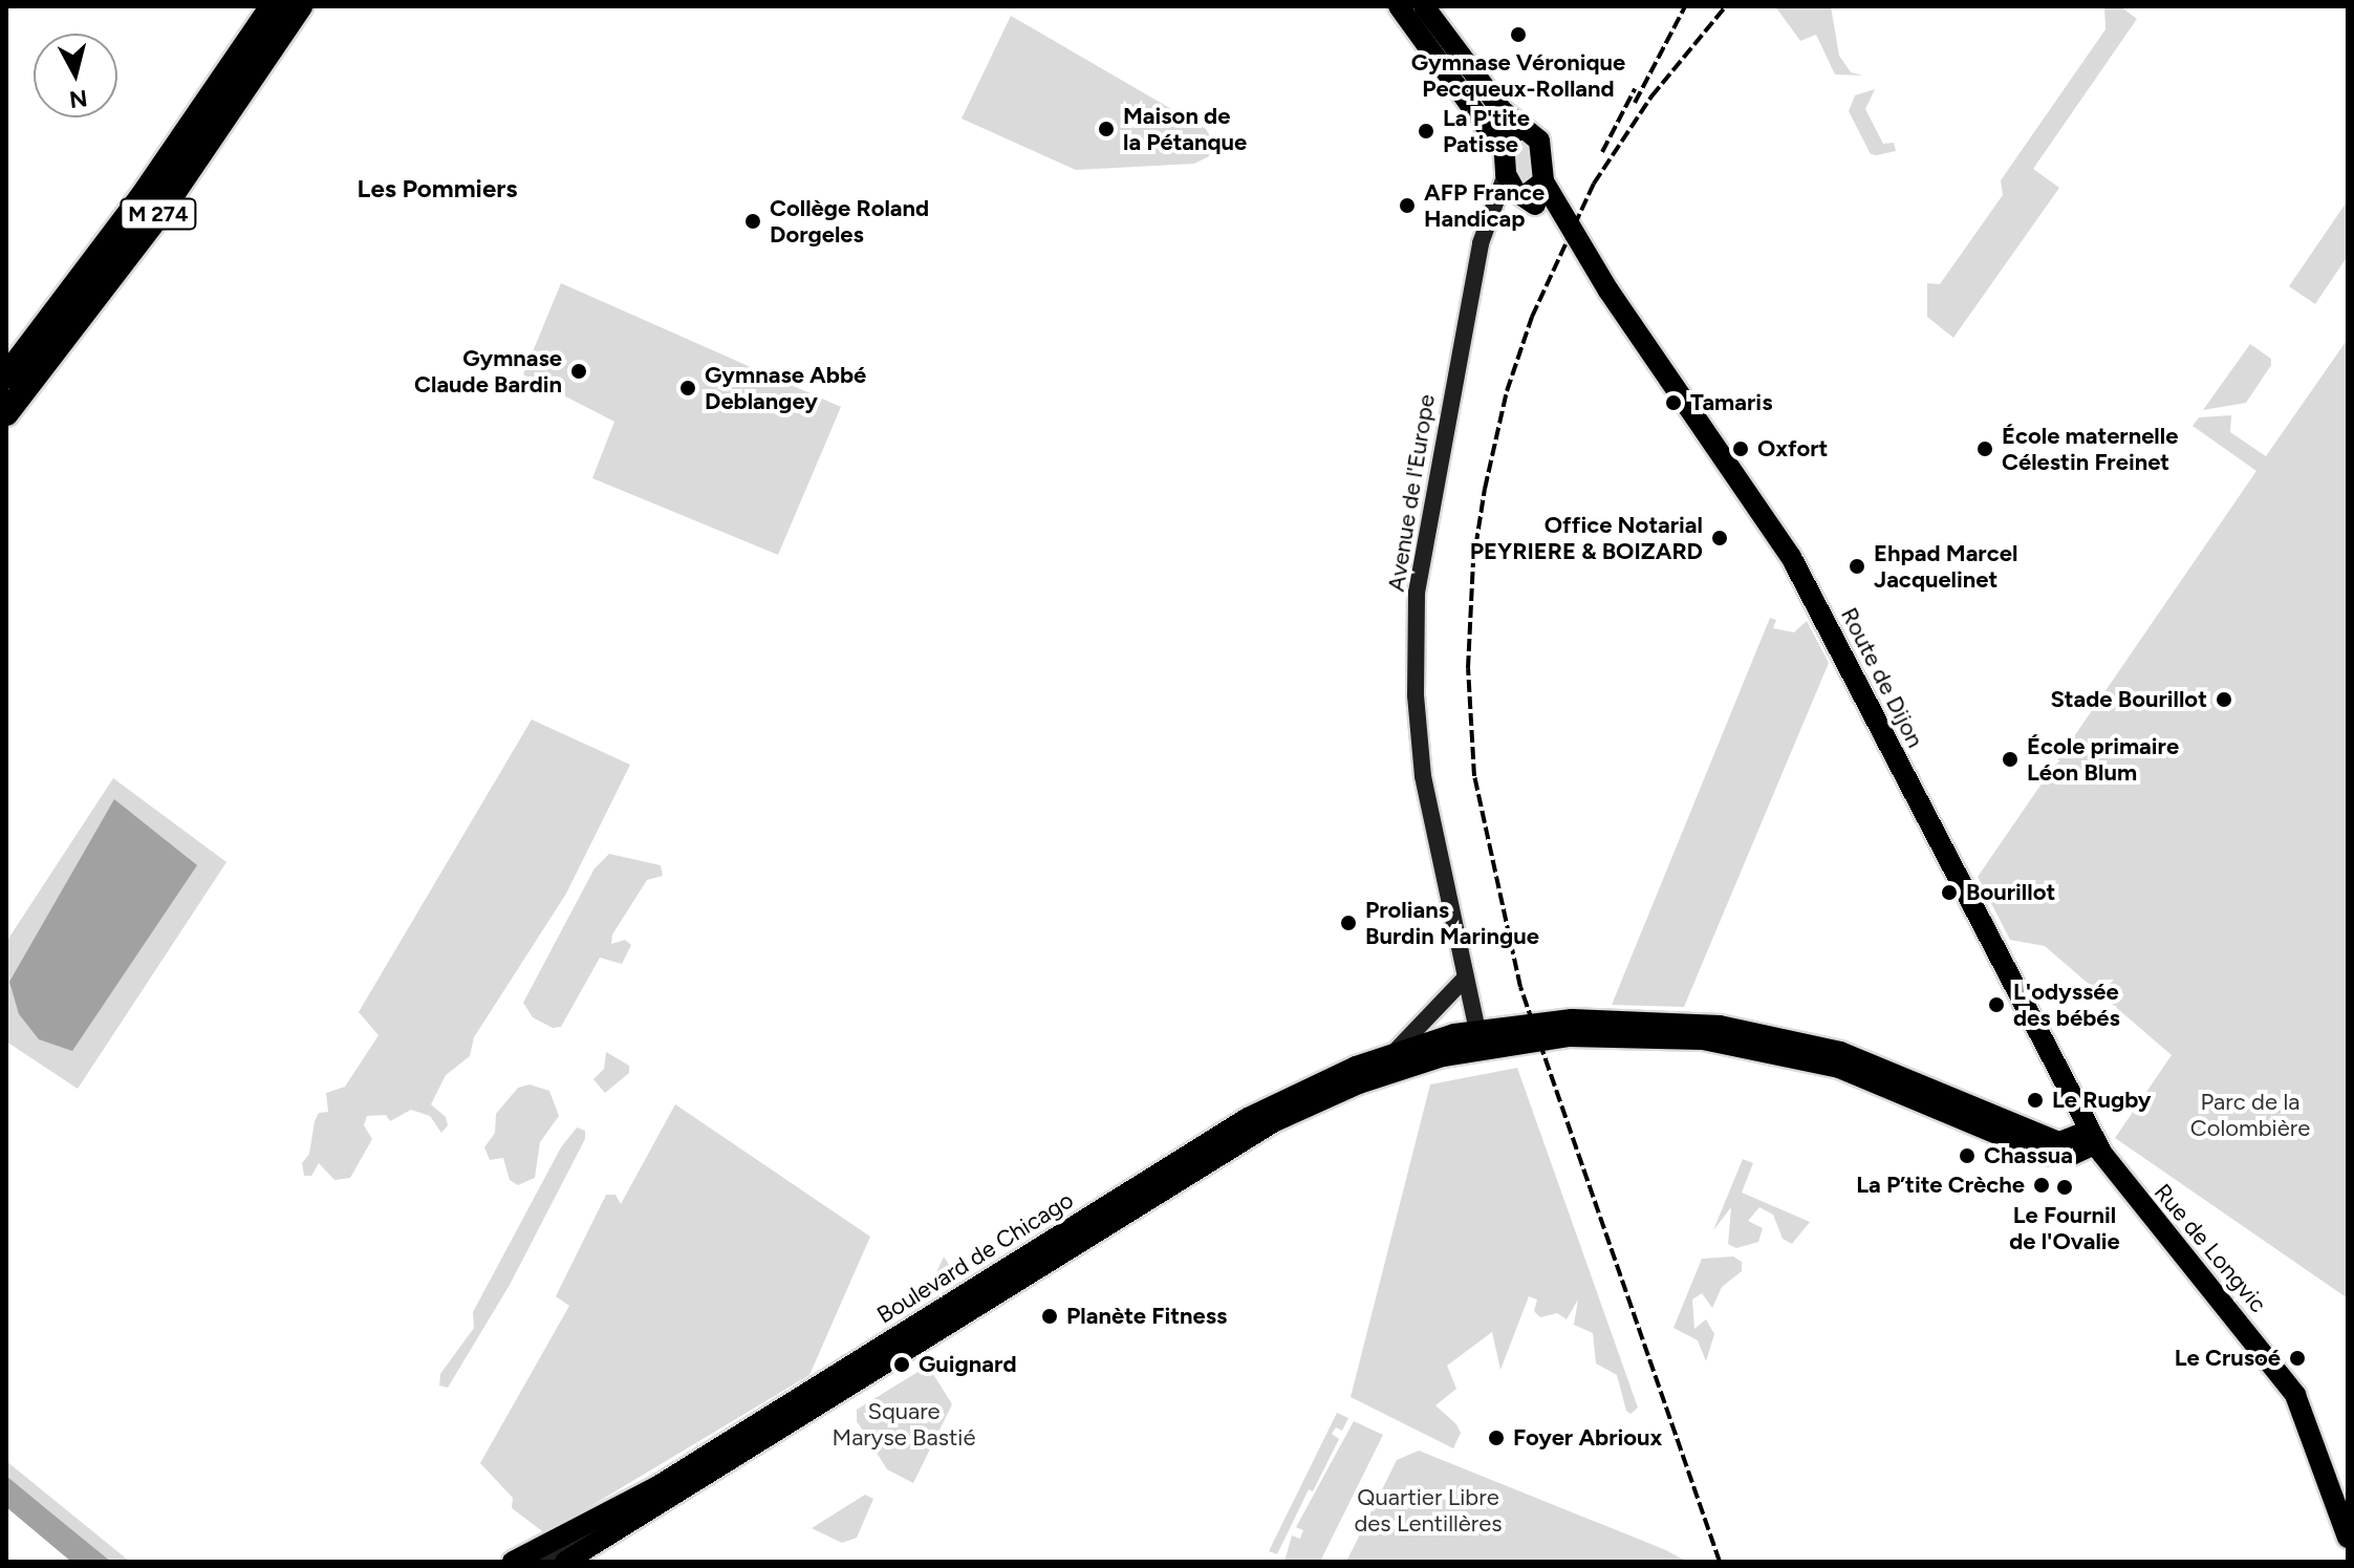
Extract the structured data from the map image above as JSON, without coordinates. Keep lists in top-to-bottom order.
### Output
{
  "streets": {
    "highway": ["M 274"],
    "main road": [
      "Avenue de l'Europe",
      "Route de Dijon",
      "Rue de Longvic",
      "Boulevard de Chicago"
    ]
  },
  "crossings": [
    ["Avenue de l'Europe", "Route de Dijon"],
    ["Avenue de l'Europe", "Boulevard de Chicago"],
    ["Route de Dijon", "Rue de Longvic"]
  ],
  "districts": ["Les Pommiers"],
  "parks": ["Parc de la Colombière", "Square Maryse Bastié", "Quartier Libre des Lentillères"],
  "places": [
    "Gymnase Véronique Pecqueux-Rolland",
    "Maison de la Pétanque",
    "La P'tite Patisse",
    "AFP France Handicap",
    "Collège Roland Dorgeles",
    "Gymnase Claude Bardin",
    "Gymnase Abbé Deblangey",
    "Tamaris",
    "Oxfort",
    "École maternelle Célestin Freinet",
    "Office Notarial PEYRIERE & BOIZARD",
    "Ehpad Marcel Jacquelinet",
    "Stade Bourillot",
    "École primaire Léon Blum",
    "Bourillot",
    "Prolians Burdin Maringue",
    "L'odyssée des bébés",
    "Le Rugby",
    "Chassua",
    "La P’tite Crèche",
    "Le Fournil de l'Ovalie",
    "Planète Fitness",
    "Le Crusoé",
    "Guignard",
    "Foyer Abrioux"
  ],
  "north": "bottom"
}
